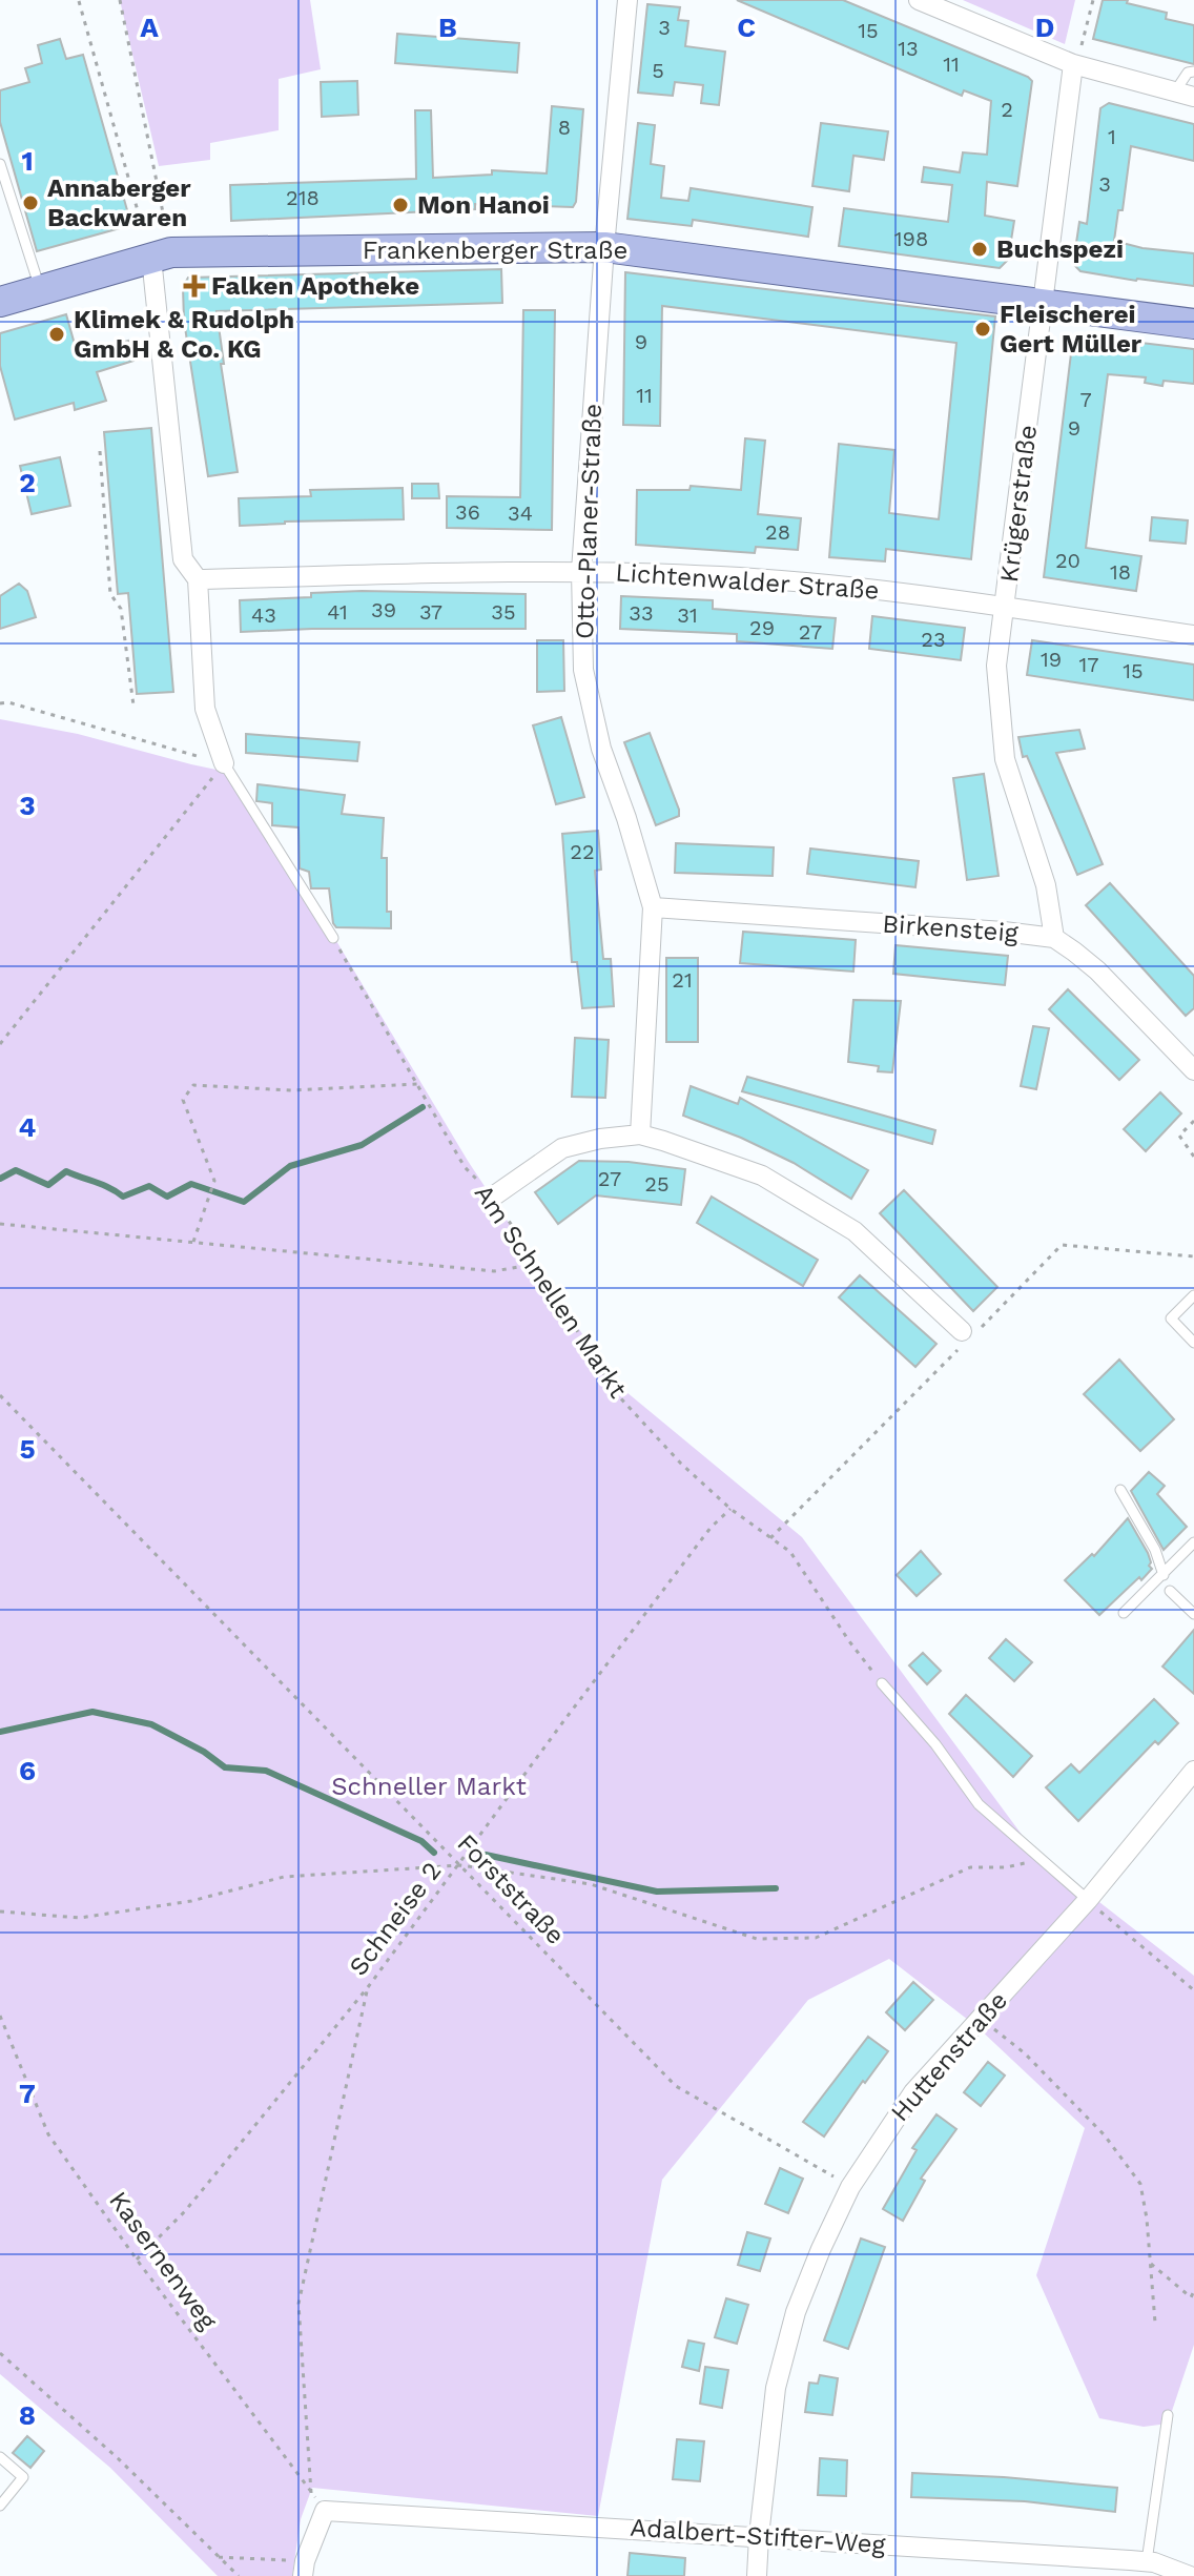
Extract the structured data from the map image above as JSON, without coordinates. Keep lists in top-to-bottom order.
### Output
{
  "streets": {
    "main road": ["Frankenberger Straße"],
    "street": [
      "Krügerstraße",
      "Otto-Planer-Straße",
      "Lichtenwalder Straße",
      "Birkensteig",
      "Huttenstraße",
      "Adalbert-Stifter-Weg"
    ],
    "path": [
      "Am Schnellen Markt",
      "Forststraße",
      "Schneise 2",
      "Kasernenweg"
    ]
  },
  "crossings": [
    ["Frankenberger Straße", "Krügerstraße"],
    ["Frankenberger Straße", "Otto-Planer-Straße"],
    ["Krügerstraße", "Lichtenwalder Straße"],
    ["Krügerstraße", "Birkensteig"],
    ["Otto-Planer-Straße", "Lichtenwalder Straße"],
    ["Otto-Planer-Straße", "Birkensteig"],
    ["Am Schnellen Markt", "Schneise 2"],
    ["Forststraße", "Schneise 2"],
    ["Forststraße", "Huttenstraße"],
    ["Schneise 2", "Kasernenweg"],
    ["Huttenstraße", "Adalbert-Stifter-Weg"],
    ["Kasernenweg", "Adalbert-Stifter-Weg"]
  ],
  "parks": ["Schneller Markt"],
  "places": {
    "other": [
      "Annaberger Backwaren",
      "Mon Hanoi",
      "Buchspezi",
      "Fleischerei Gert Müller",
      "Klimek & Rudolph GmbH & Co. KG"
    ],
    "health": ["Falken Apotheke"]
  },
  "house_numbers": [
    "3",
    "15",
    "13",
    "11",
    "5",
    "2",
    "8",
    "1",
    "3",
    "218",
    "198",
    "9",
    "11",
    "7",
    "9",
    "36",
    "34",
    "28",
    "20",
    "18",
    "39",
    "41",
    "37",
    "35",
    "33",
    "43",
    "31",
    "29",
    "27",
    "23",
    "19",
    "17",
    "15",
    "22",
    "21",
    "27",
    "25"
  ],
  "grid": {
    "columns": [
      "A",
      "B",
      "C",
      "D"
    ],
    "rows": [
      "1",
      "2",
      "3",
      "4",
      "5",
      "6",
      "7",
      "8"
    ]
  }
}
